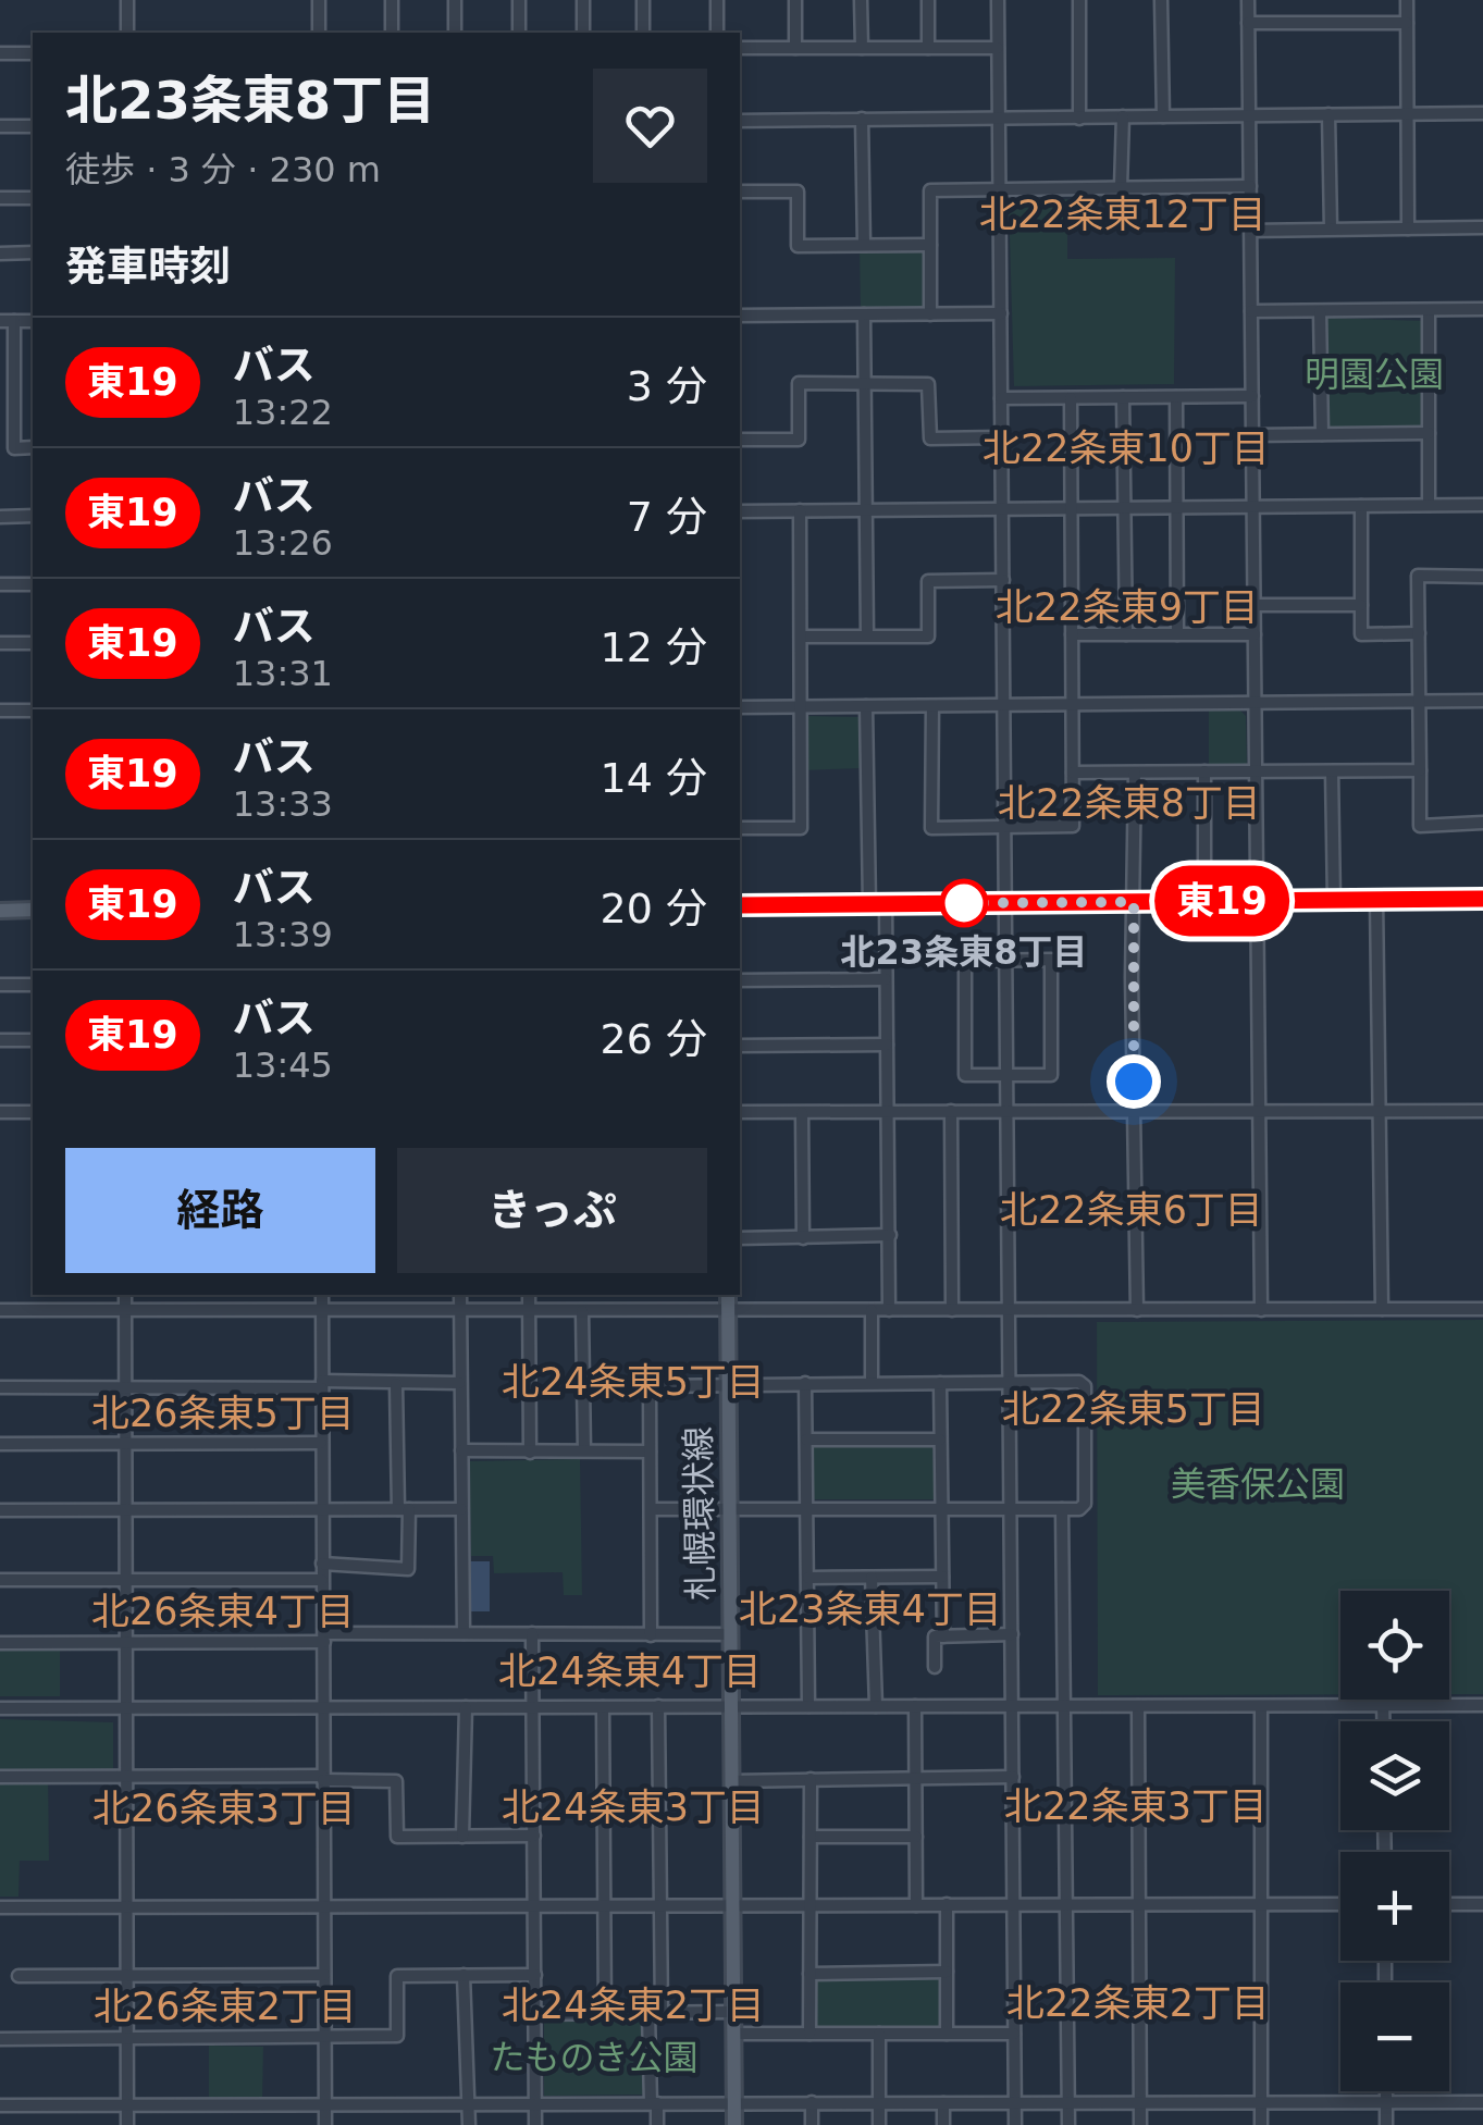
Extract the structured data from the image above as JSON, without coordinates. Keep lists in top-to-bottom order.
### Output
{
  "streets": {
    "main road": ["札幌環状線"]
  },
  "districts": [
    "北22条東12丁目",
    "北22条東10丁目",
    "北22条東9丁目",
    "北22条東8丁目",
    "北22条東6丁目",
    "北24条東5丁目",
    "北22条東5丁目",
    "北26条東5丁目",
    "北23条東4丁目",
    "北26条東4丁目",
    "北24条東4丁目",
    "北22条東3丁目",
    "北24条東3丁目",
    "北26条東3丁目",
    "北22条東2丁目",
    "北24条東2丁目",
    "北26条東2丁目"
  ],
  "parks": ["明園公園", "美香保公園", "たものき公園"],
  "places": ["北23条東8丁目"],
  "lines": ["bus line 東19"],
  "page": {
    "on_map": "東19",
    "heading": [
      ["北23条東8丁目", "徒歩 · 3 分 · 230 m"],
      "発車時刻"
    ],
    "list": [
      {
        "mark": "東19",
        "name": "バス",
        "note": "13:22",
        "value": "3 分"
      },
      {
        "mark": "東19",
        "name": "バス",
        "note": "13:26",
        "value": "7 分"
      },
      {
        "mark": "東19",
        "name": "バス",
        "note": "13:31",
        "value": "12 分"
      },
      {
        "mark": "東19",
        "name": "バス",
        "note": "13:33",
        "value": "14 分"
      },
      {
        "mark": "東19",
        "name": "バス",
        "note": "13:39",
        "value": "20 分"
      },
      {
        "mark": "東19",
        "name": "バス",
        "note": "13:45",
        "value": "26 分"
      }
    ],
    "buttons": ["経路", "きっぷ"],
    "map_buttons": ["+", "−"]
  }
}
